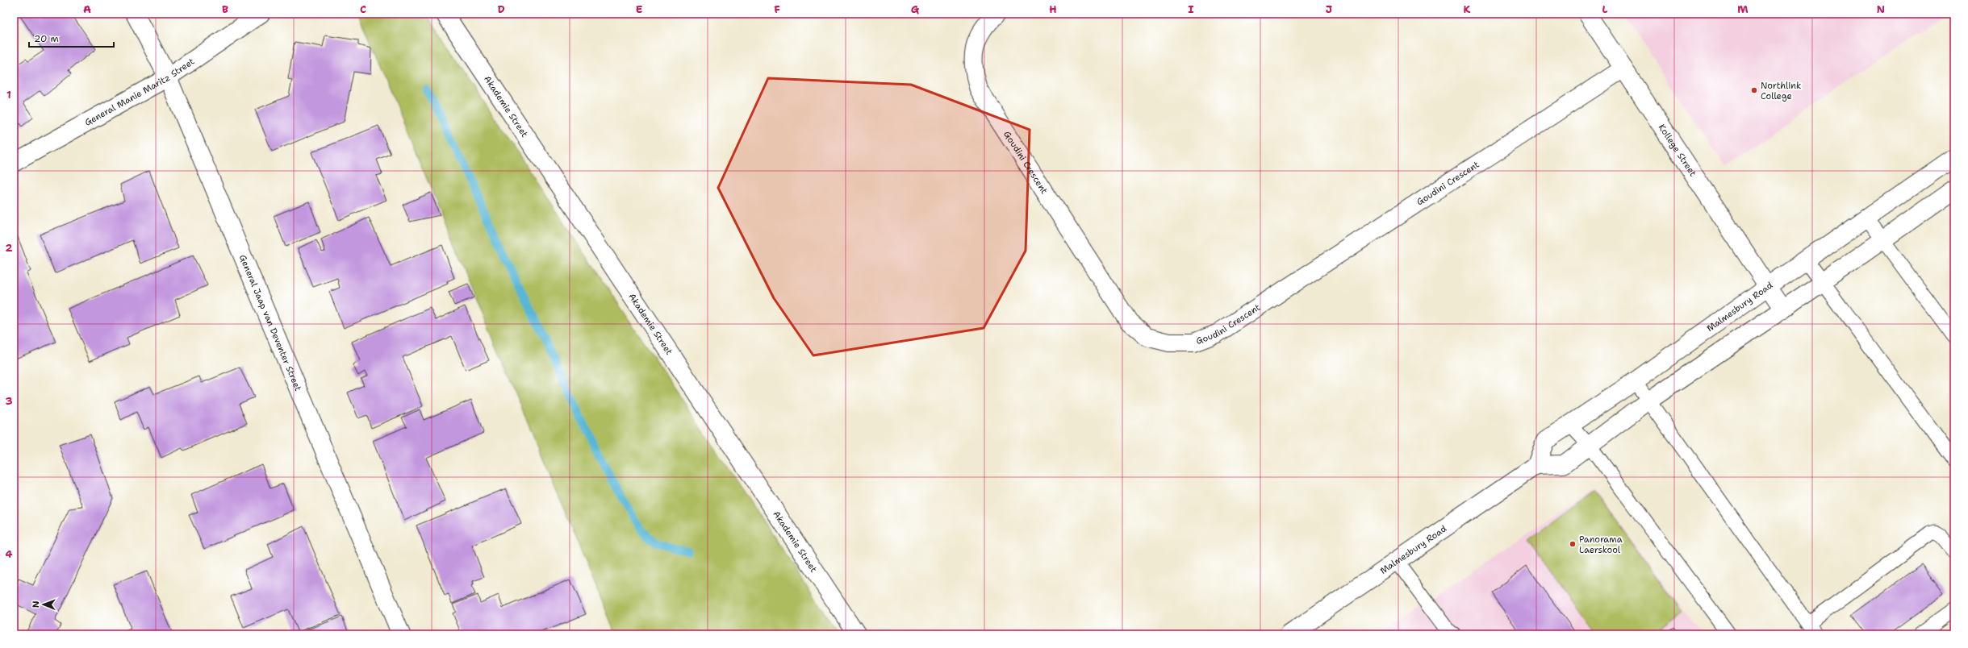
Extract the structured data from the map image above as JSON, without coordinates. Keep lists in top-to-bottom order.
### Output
{
  "streets": {
    "street": [
      "General Manie Maritz Street",
      "Akademie Street",
      "Kollege Street",
      "Goudini Crescent",
      "Malmesbury Road",
      "General Jaap van Deventer Street"
    ]
  },
  "crossings": [
    ["General Manie Maritz Street", "General Jaap van Deventer Street"],
    ["Kollege Street", "Goudini Crescent"],
    ["Kollege Street", "Malmesbury Road"]
  ],
  "places": ["Northlink College", "Panorama Laerskool"],
  "scale_bar": "20 m",
  "north": "left",
  "grid": {
    "columns": [
      "A",
      "B",
      "C",
      "D",
      "E",
      "F",
      "G",
      "H",
      "I",
      "J",
      "K",
      "L",
      "M",
      "N"
    ],
    "rows": [
      "1",
      "2",
      "3",
      "4"
    ]
  }
}
